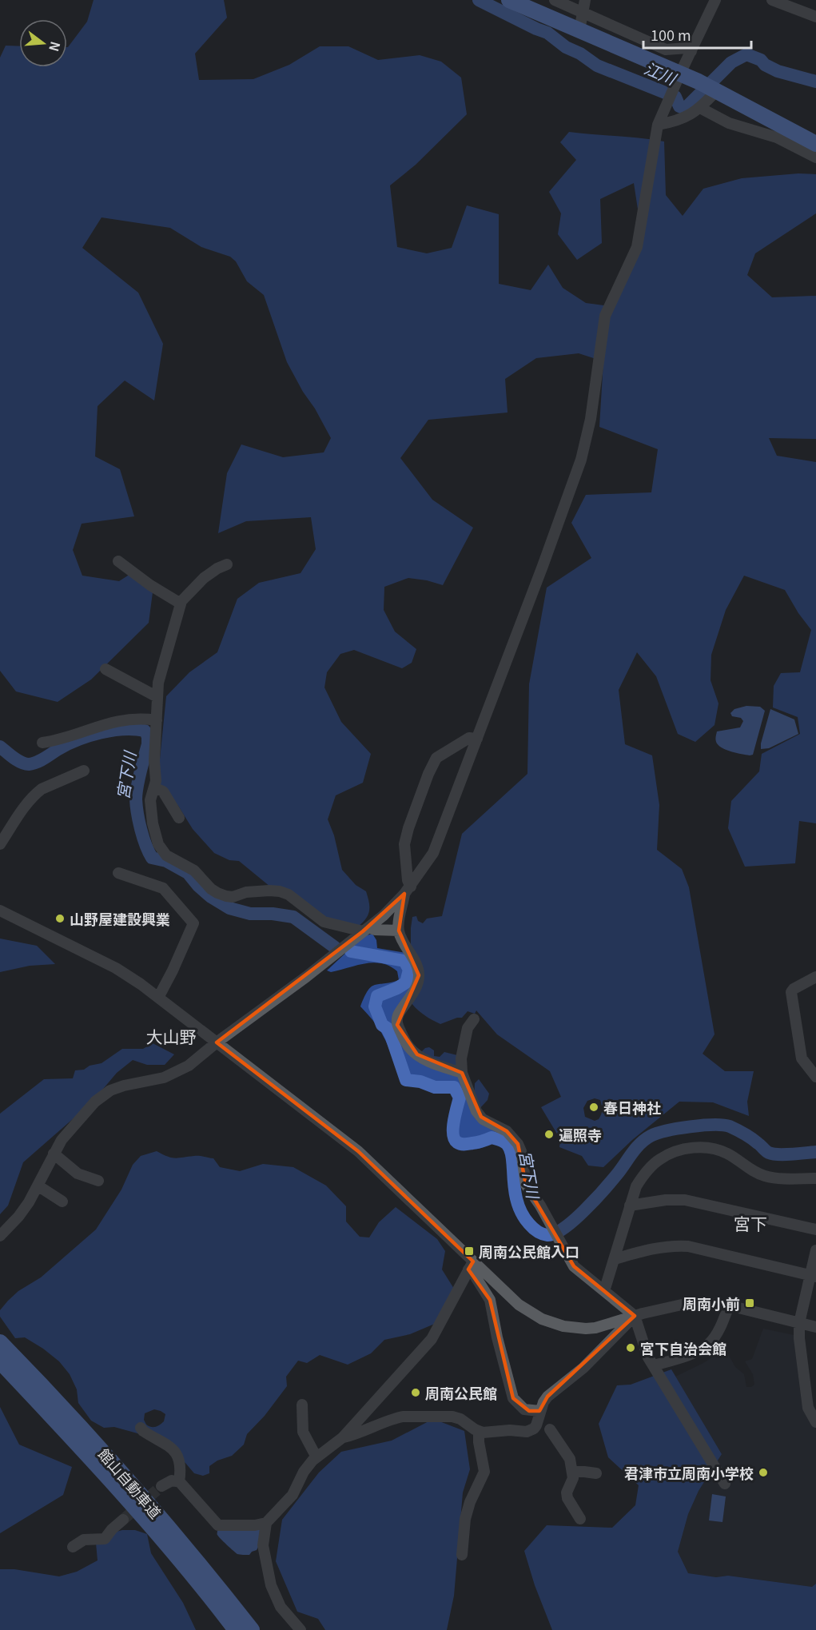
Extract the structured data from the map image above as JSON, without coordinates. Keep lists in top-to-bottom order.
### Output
{
  "streets": {
    "highway": ["館山自動車道"]
  },
  "districts": ["大山野", "宮下"],
  "water": ["江川", "宮下川"],
  "places": {
    "other": [
      "山野屋建設興業",
      "春日神社",
      "遍照寺",
      "宮下自治会館",
      "周南公民館",
      "君津市立周南小学校"
    ],
    "transit": ["周南公民館入口", "周南小前"]
  },
  "scale_bar": "100 m",
  "north": "right"
}
